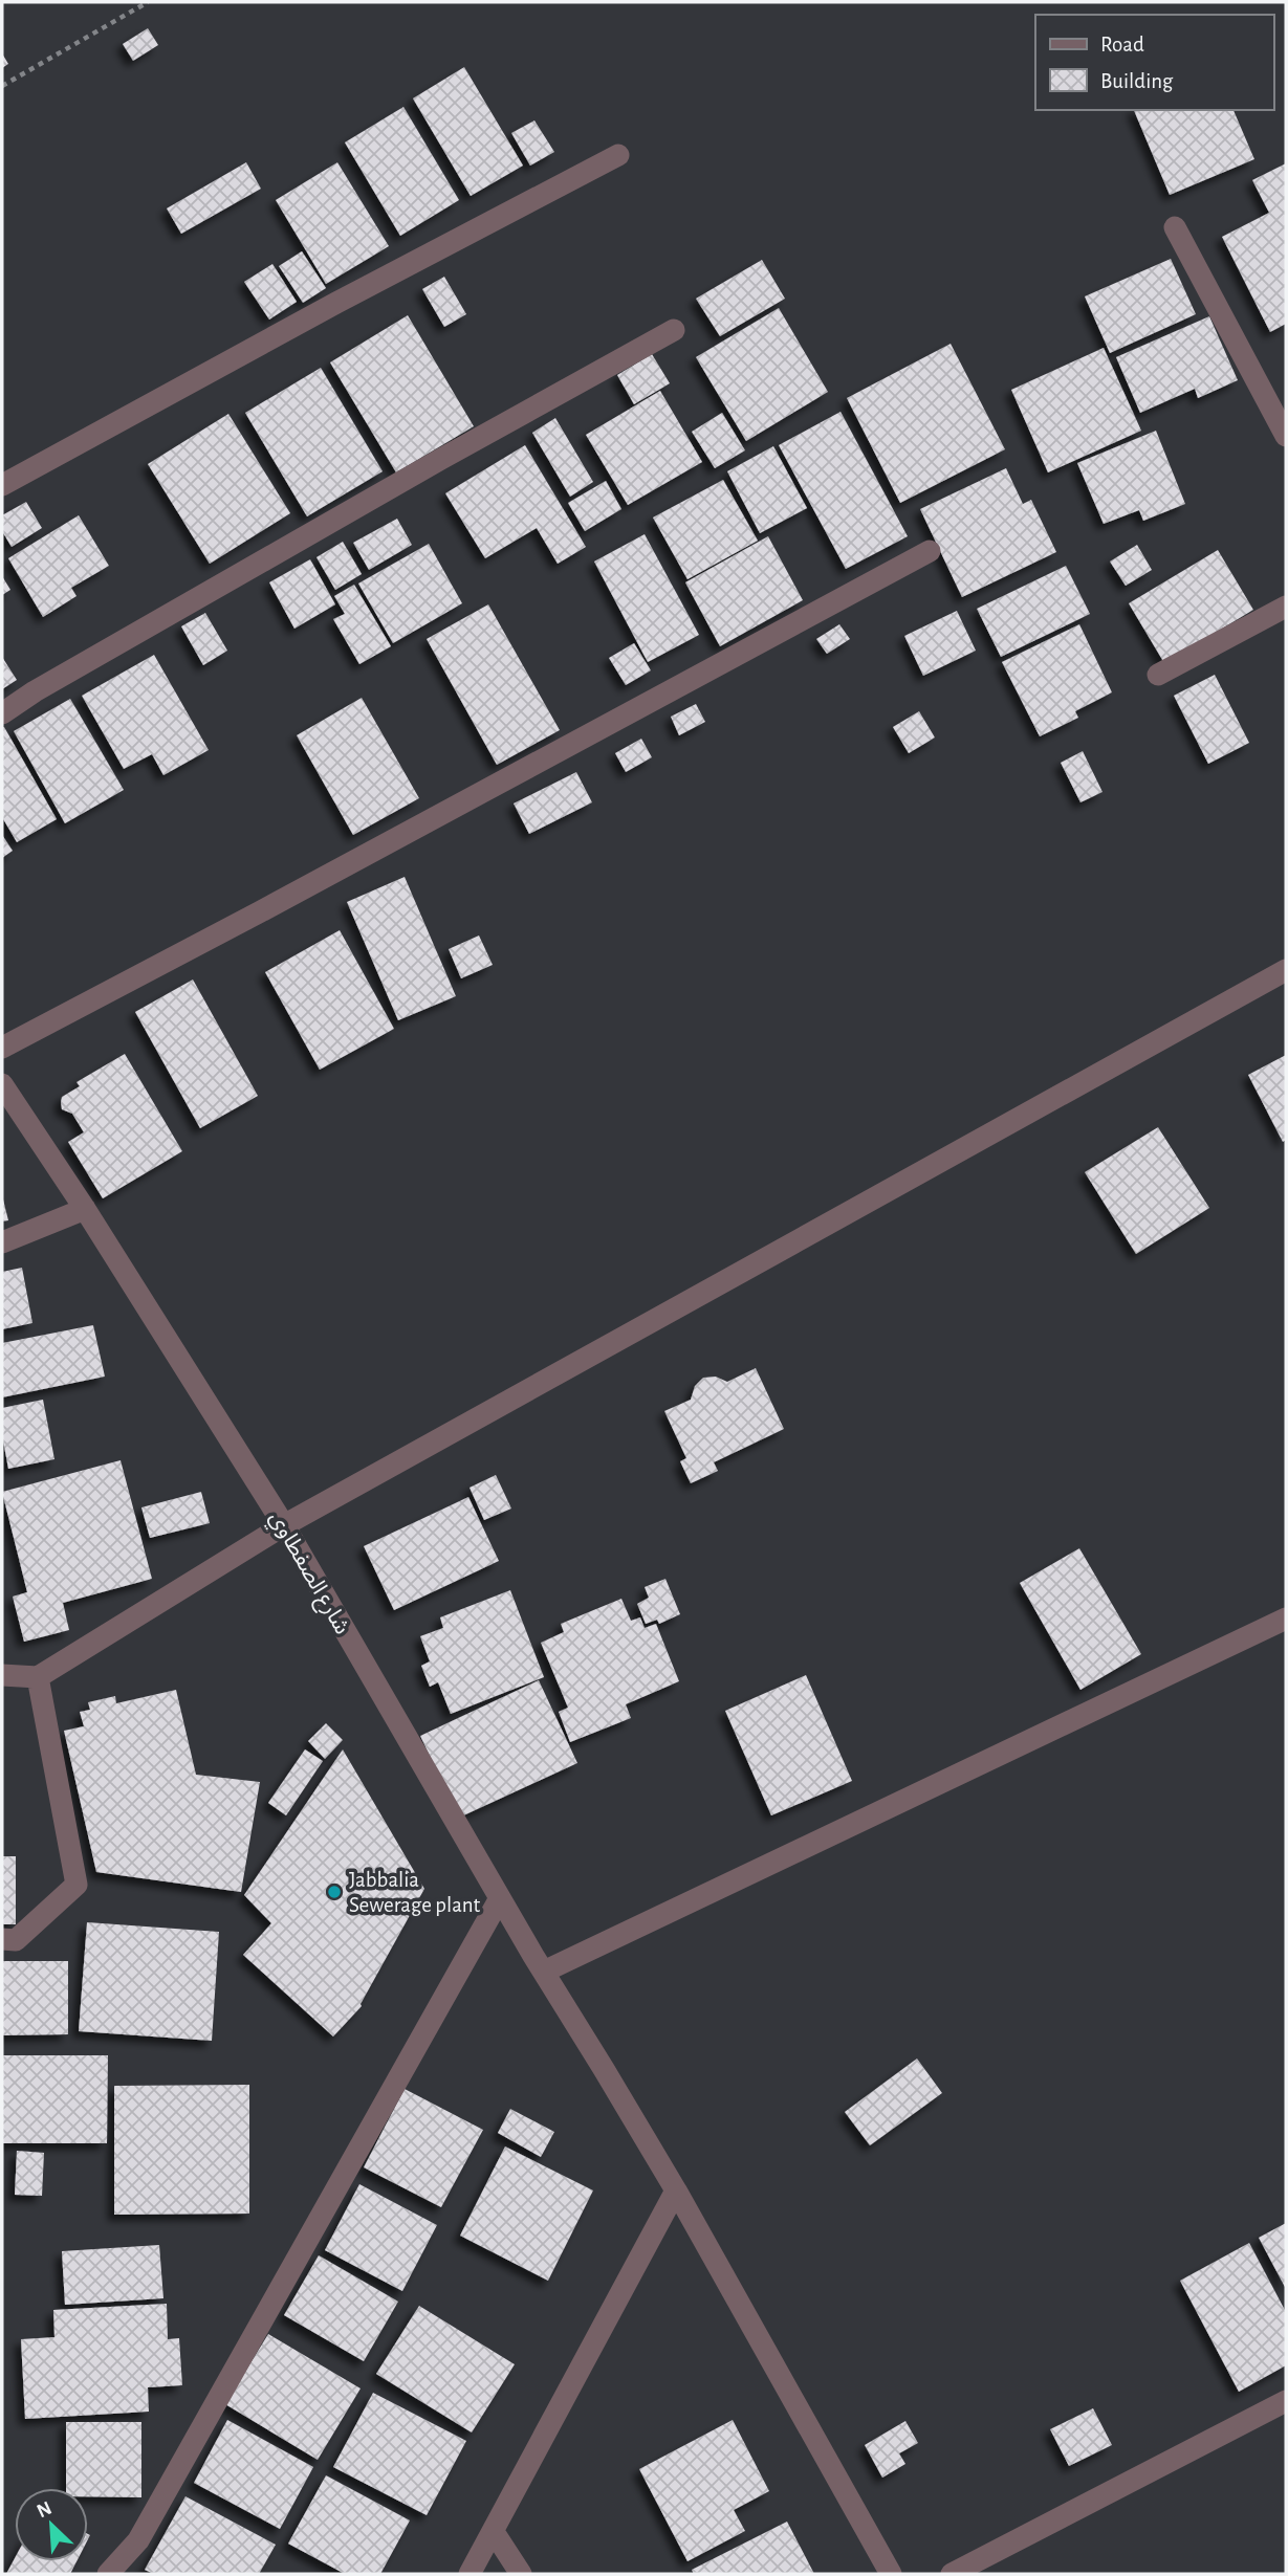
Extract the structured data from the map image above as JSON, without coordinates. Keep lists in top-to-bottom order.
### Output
{
  "streets": {
    "street": ["شارع الصفطاوي"]
  },
  "places": ["Jabbalia Sewerage plant"],
  "legend": ["Road", "Building"],
  "north": "top left"
}
